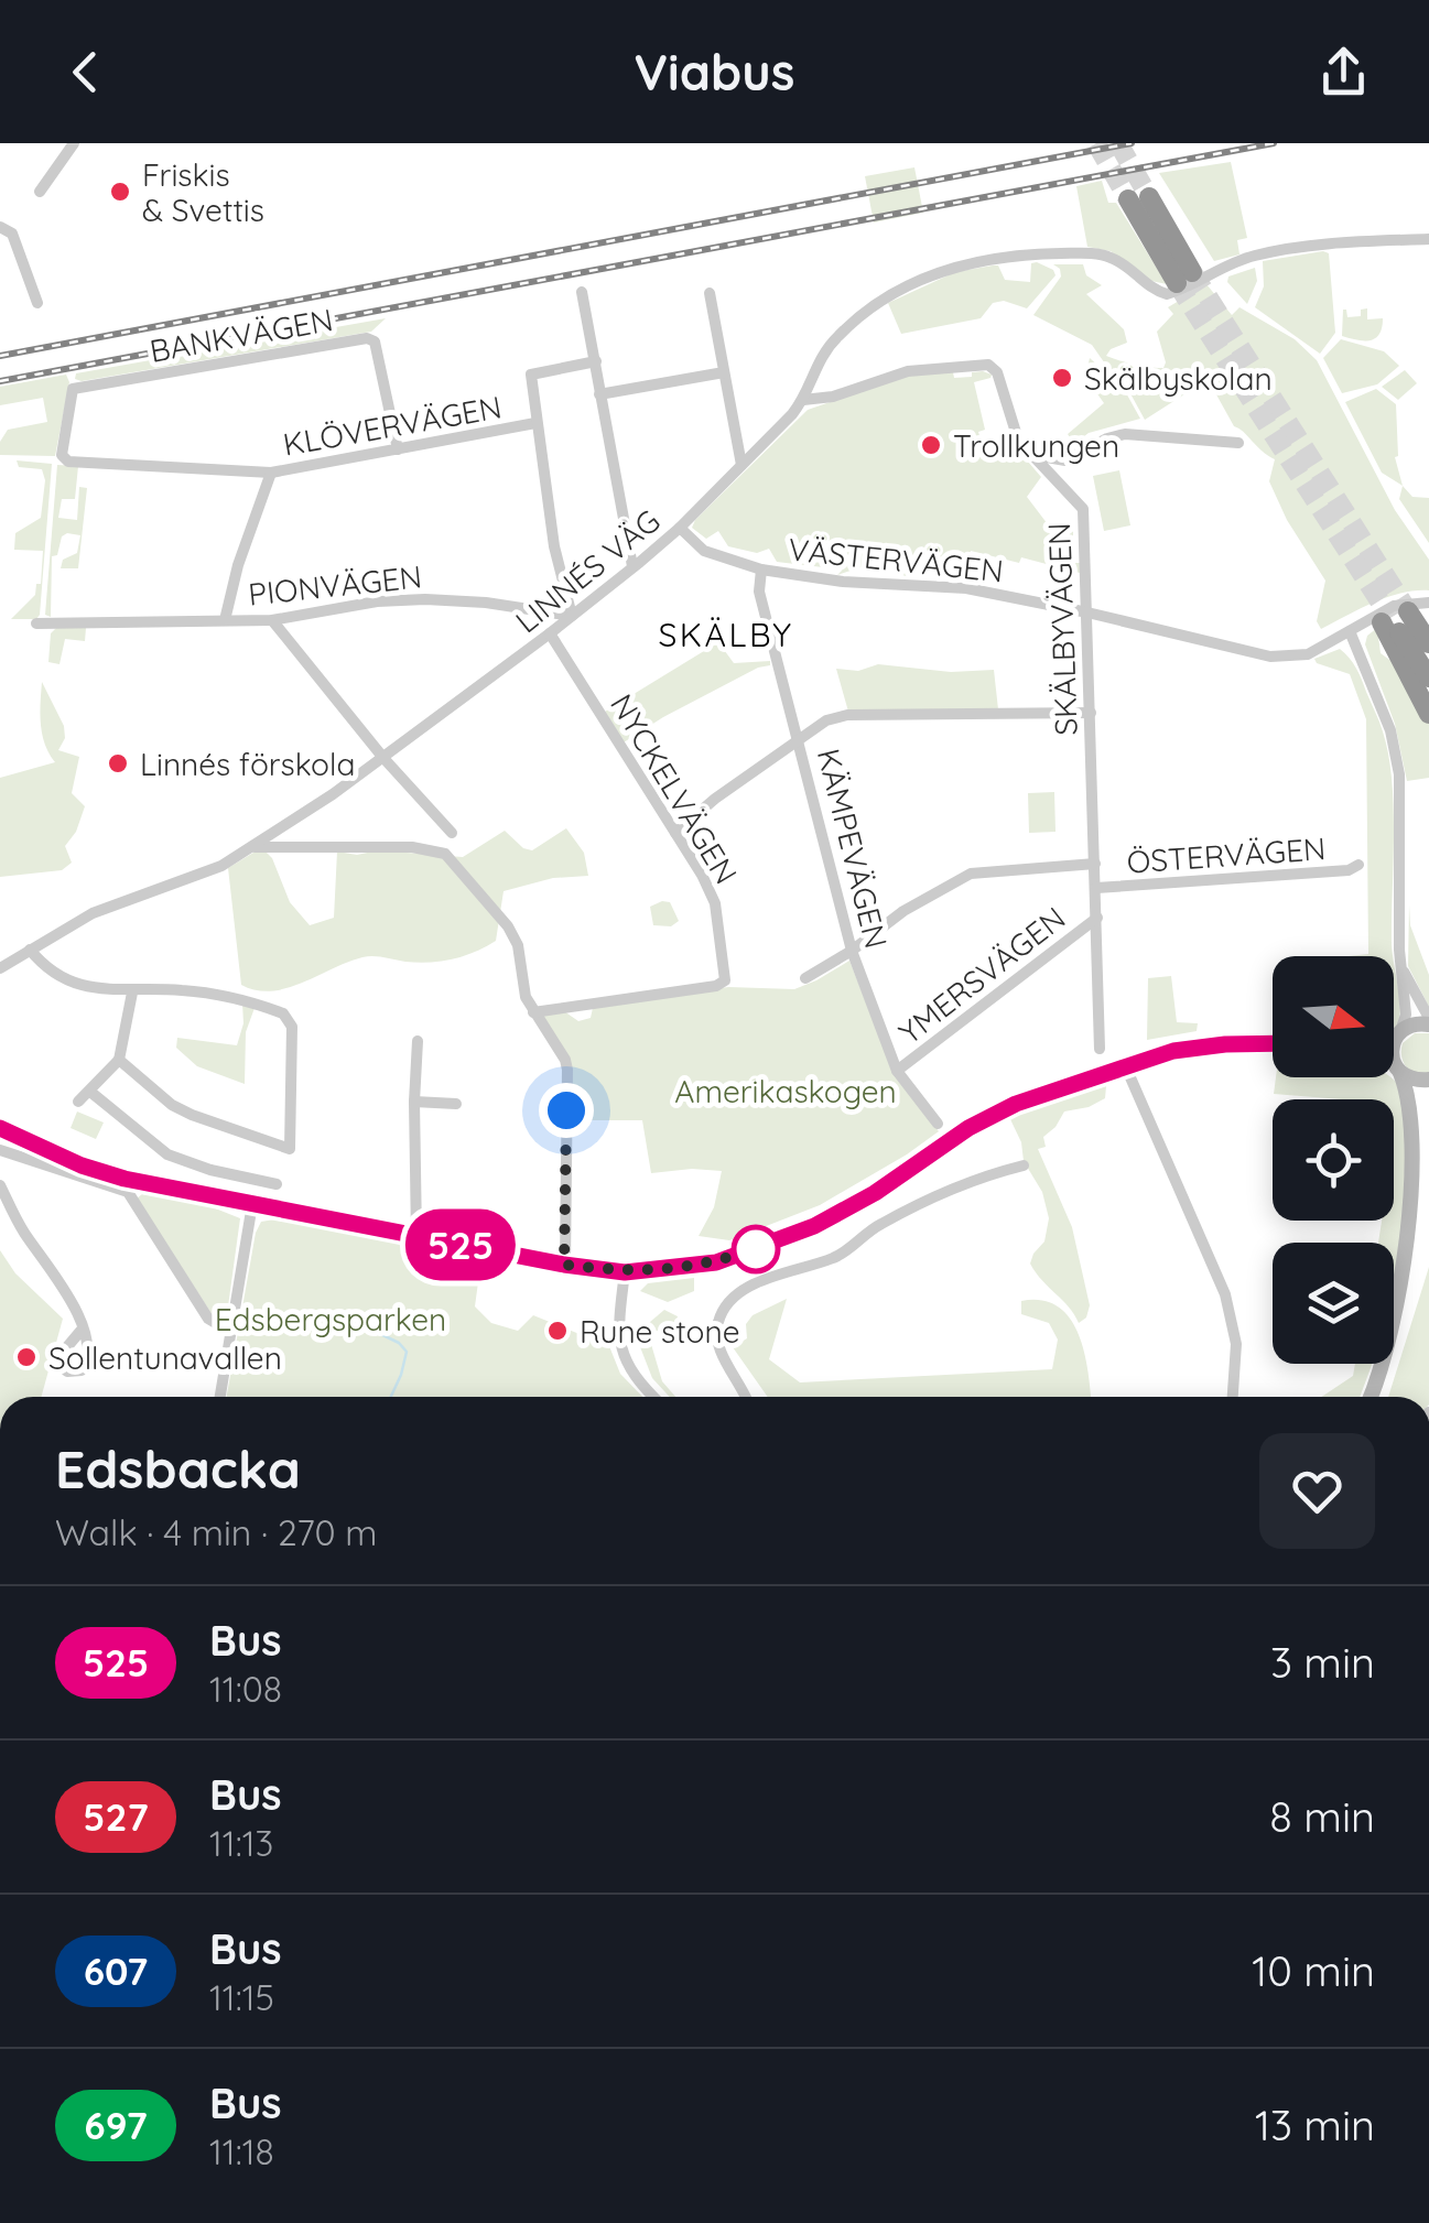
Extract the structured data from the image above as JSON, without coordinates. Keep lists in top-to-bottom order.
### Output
{
  "streets": {
    "street": [
      "BANKVÄGEN",
      "KLÖVERVÄGEN",
      "VÄSTERVÄGEN",
      "LINNÉS VÄG",
      "PIONVÄGEN",
      "SKÄLBYVÄGEN",
      "NYCKELVÄGEN",
      "KÄMPEVÄGEN",
      "ÖSTERVÄGEN",
      "YMERSVÄGEN"
    ]
  },
  "crossings": [
    ["BANKVÄGEN", "KLÖVERVÄGEN"],
    ["VÄSTERVÄGEN", "LINNÉS VÄG"],
    ["VÄSTERVÄGEN", "SKÄLBYVÄGEN"],
    ["VÄSTERVÄGEN", "KÄMPEVÄGEN"],
    ["LINNÉS VÄG", "PIONVÄGEN"],
    ["LINNÉS VÄG", "SKÄLBYVÄGEN"],
    ["LINNÉS VÄG", "NYCKELVÄGEN"],
    ["SKÄLBYVÄGEN", "ÖSTERVÄGEN"],
    ["SKÄLBYVÄGEN", "YMERSVÄGEN"],
    ["KÄMPEVÄGEN", "ÖSTERVÄGEN"],
    ["KÄMPEVÄGEN", "YMERSVÄGEN"]
  ],
  "districts": ["SKÄLBY"],
  "parks": ["Amerikaskogen", "Edsbergsparken"],
  "places": [
    "Friskis & Svettis",
    "Skälbyskolan",
    "Trollkungen",
    "Linnés förskola",
    "Rune stone",
    "Sollentunavallen"
  ],
  "lines": ["bus line 525"],
  "north": "right",
  "page": {
    "header": "Viabus",
    "on_map": "525",
    "heading": ["Edsbacka", "Walk · 4 min · 270 m"],
    "list": [
      {
        "mark": "525",
        "name": "Bus",
        "note": "11:08",
        "value": "3 min"
      },
      {
        "mark": "527",
        "name": "Bus",
        "note": "11:13",
        "value": "8 min"
      },
      {
        "mark": "607",
        "name": "Bus",
        "note": "11:15",
        "value": "10 min"
      },
      {
        "mark": "697",
        "name": "Bus",
        "note": "11:18",
        "value": "13 min"
      }
    ]
  }
}
